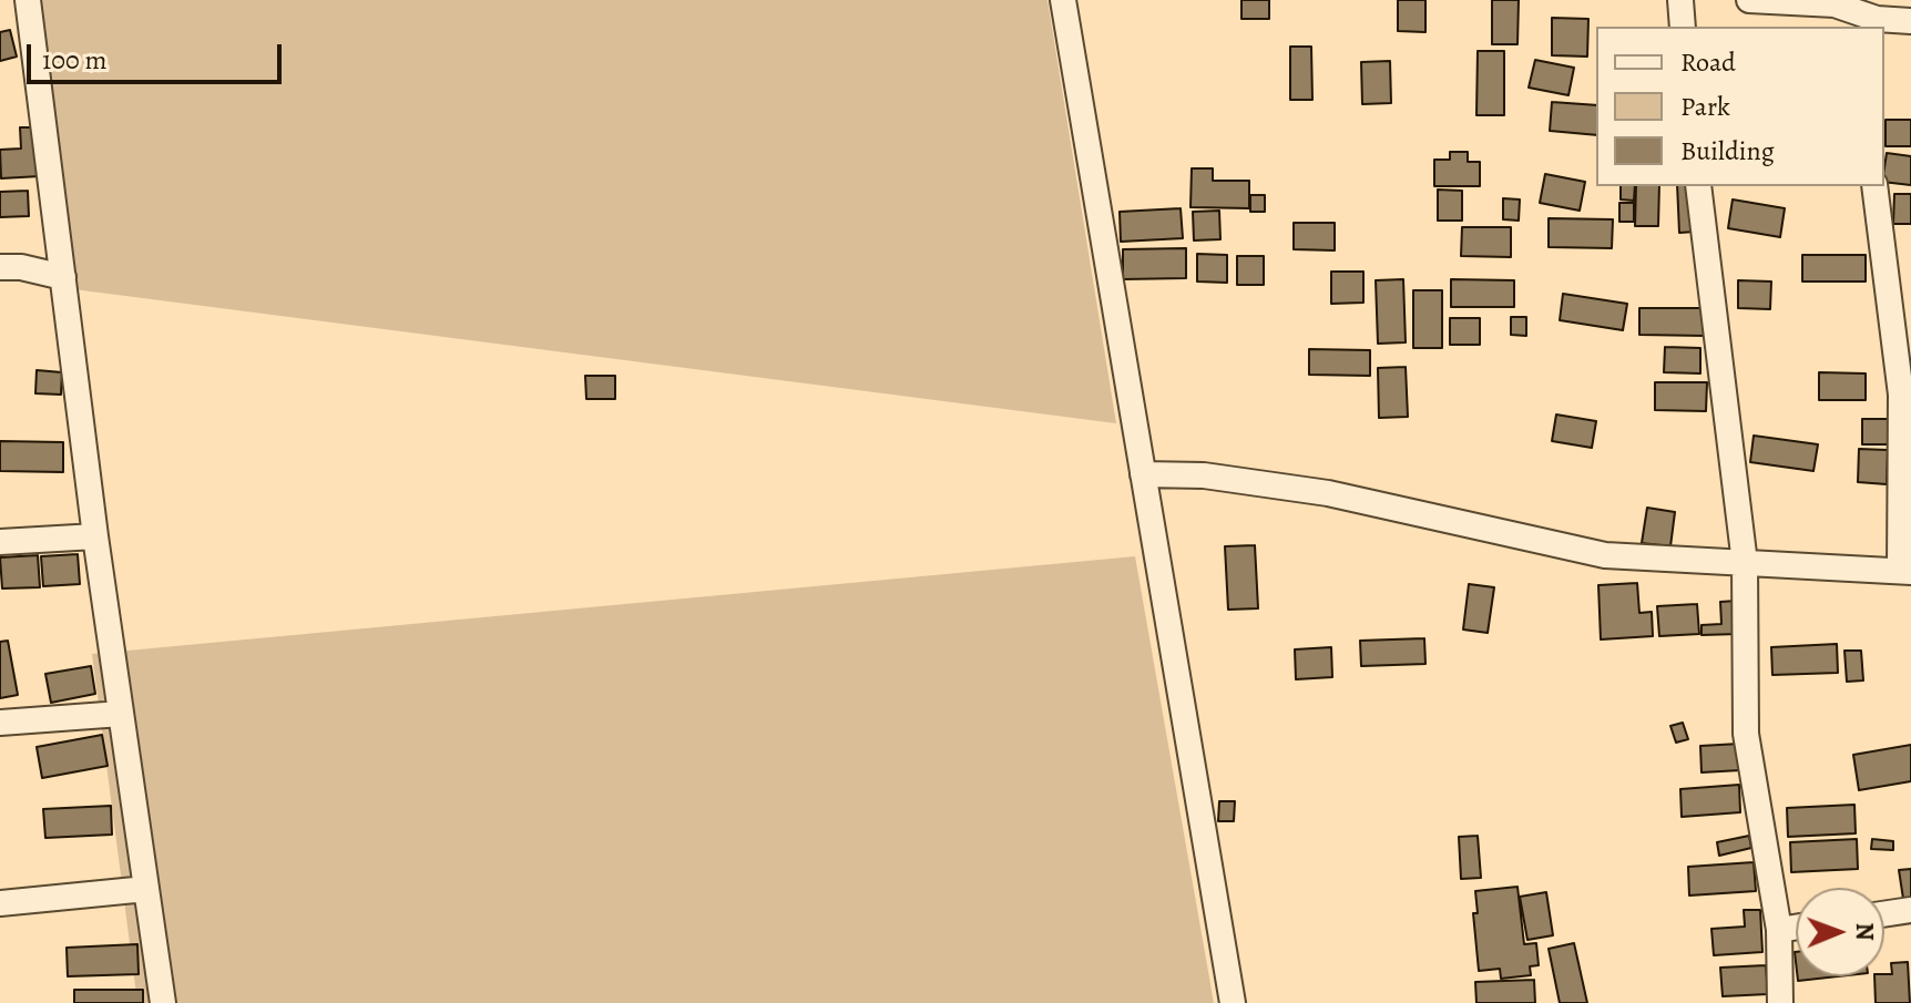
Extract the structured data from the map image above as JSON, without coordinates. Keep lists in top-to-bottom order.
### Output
{
  "legend": ["Road", "Park", "Building"],
  "scale_bar": "100 m",
  "north": "right"
}
